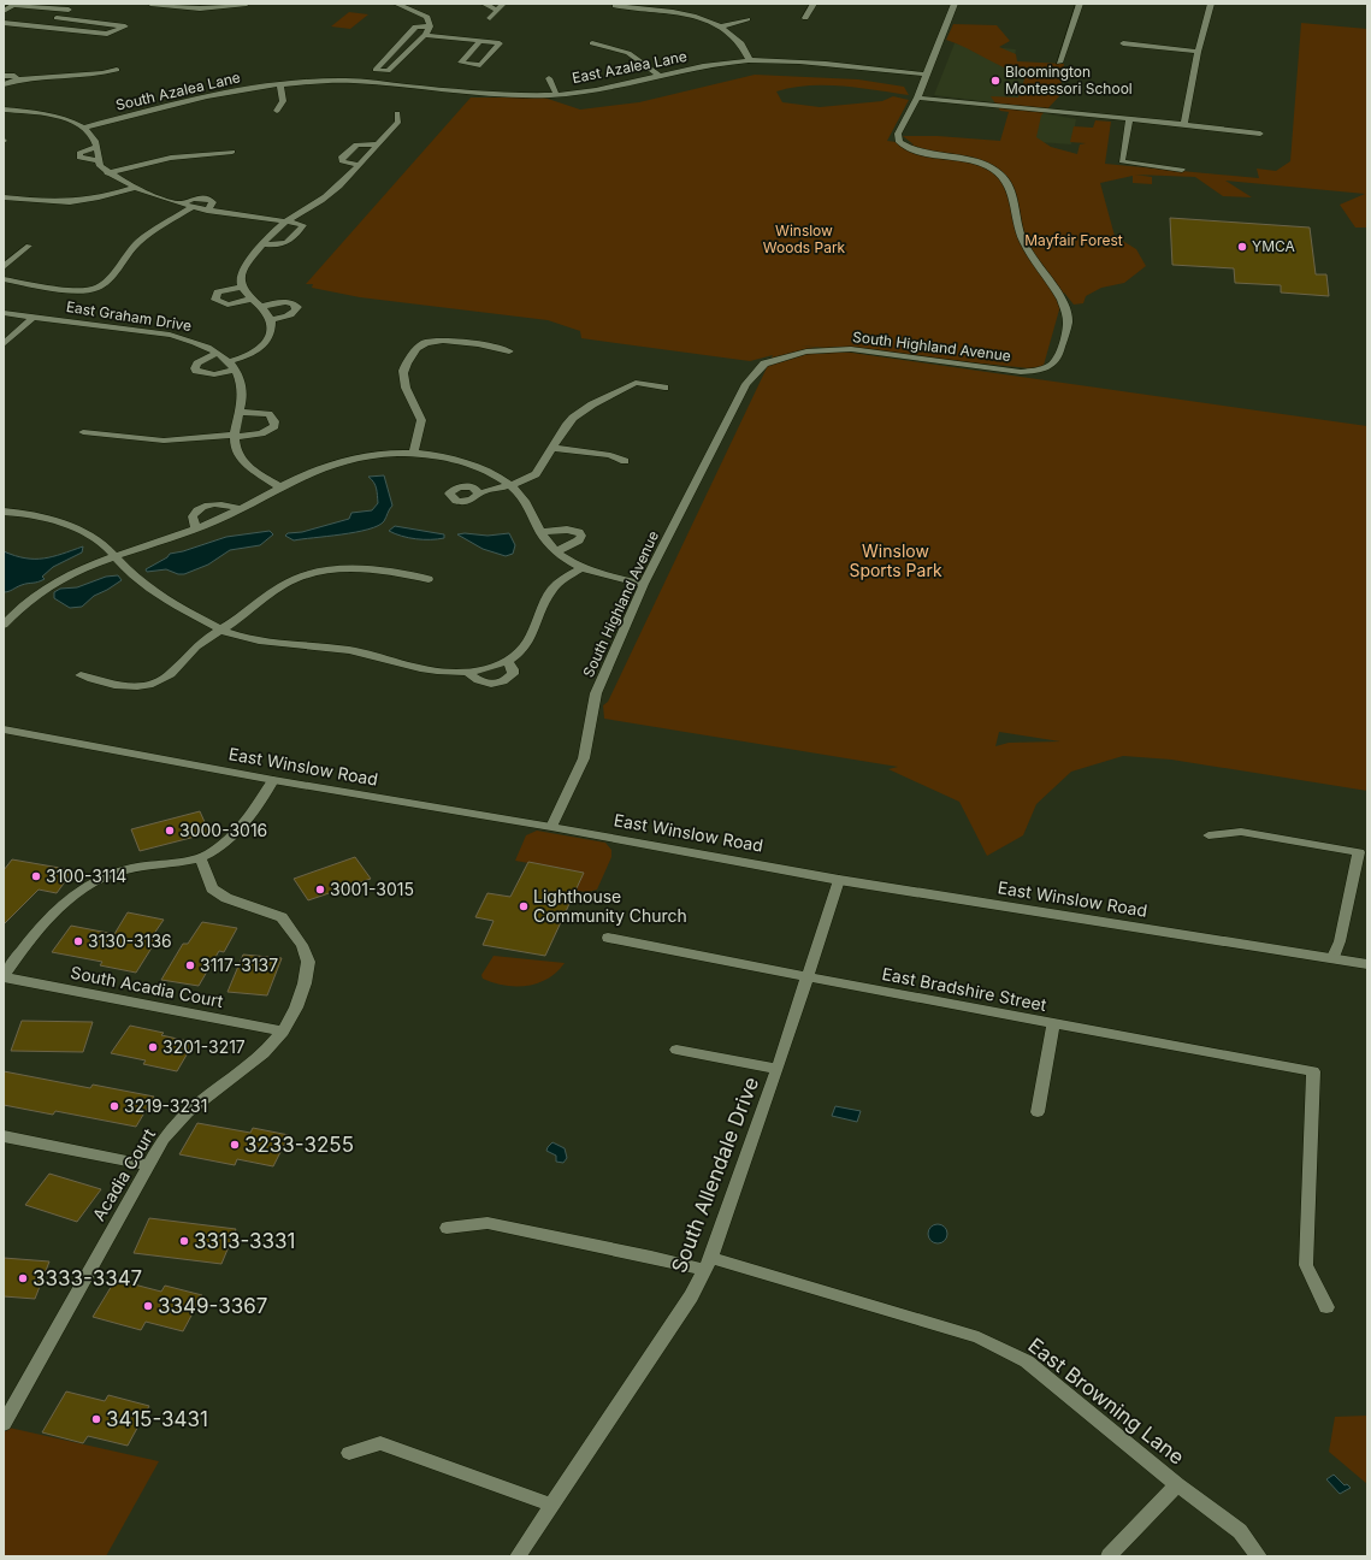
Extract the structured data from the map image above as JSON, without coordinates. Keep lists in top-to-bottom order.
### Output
{
  "streets": {
    "street": [
      "East Azalea Lane",
      "South Azalea Lane",
      "East Graham Drive",
      "South Highland Avenue",
      "East Winslow Road",
      "South Acadia Court",
      "East Bradshire Street",
      "Acadia Court",
      "South Allendale Drive",
      "East Browning Lane"
    ]
  },
  "crossings": [
    ["East Azalea Lane", "South Azalea Lane"],
    ["East Azalea Lane", "South Highland Avenue"],
    ["South Highland Avenue", "East Winslow Road"],
    ["East Winslow Road", "South Allendale Drive"],
    ["South Acadia Court", "Acadia Court"],
    ["East Bradshire Street", "South Allendale Drive"],
    ["South Allendale Drive", "East Browning Lane"]
  ],
  "parks": ["Winslow Woods Park", "Mayfair Forest", "Winslow Sports Park"],
  "places": [
    "Bloomington Montessori School",
    "YMCA",
    "3000-3016",
    "3100-3114",
    "3001-3015",
    "Lighthouse Community Church",
    "3130-3136",
    "3117-3137",
    "3201-3217",
    "3219-3231",
    "3233-3255",
    "3313-3331",
    "3333-3347",
    "3349-3367",
    "3415-3431"
  ]
}
